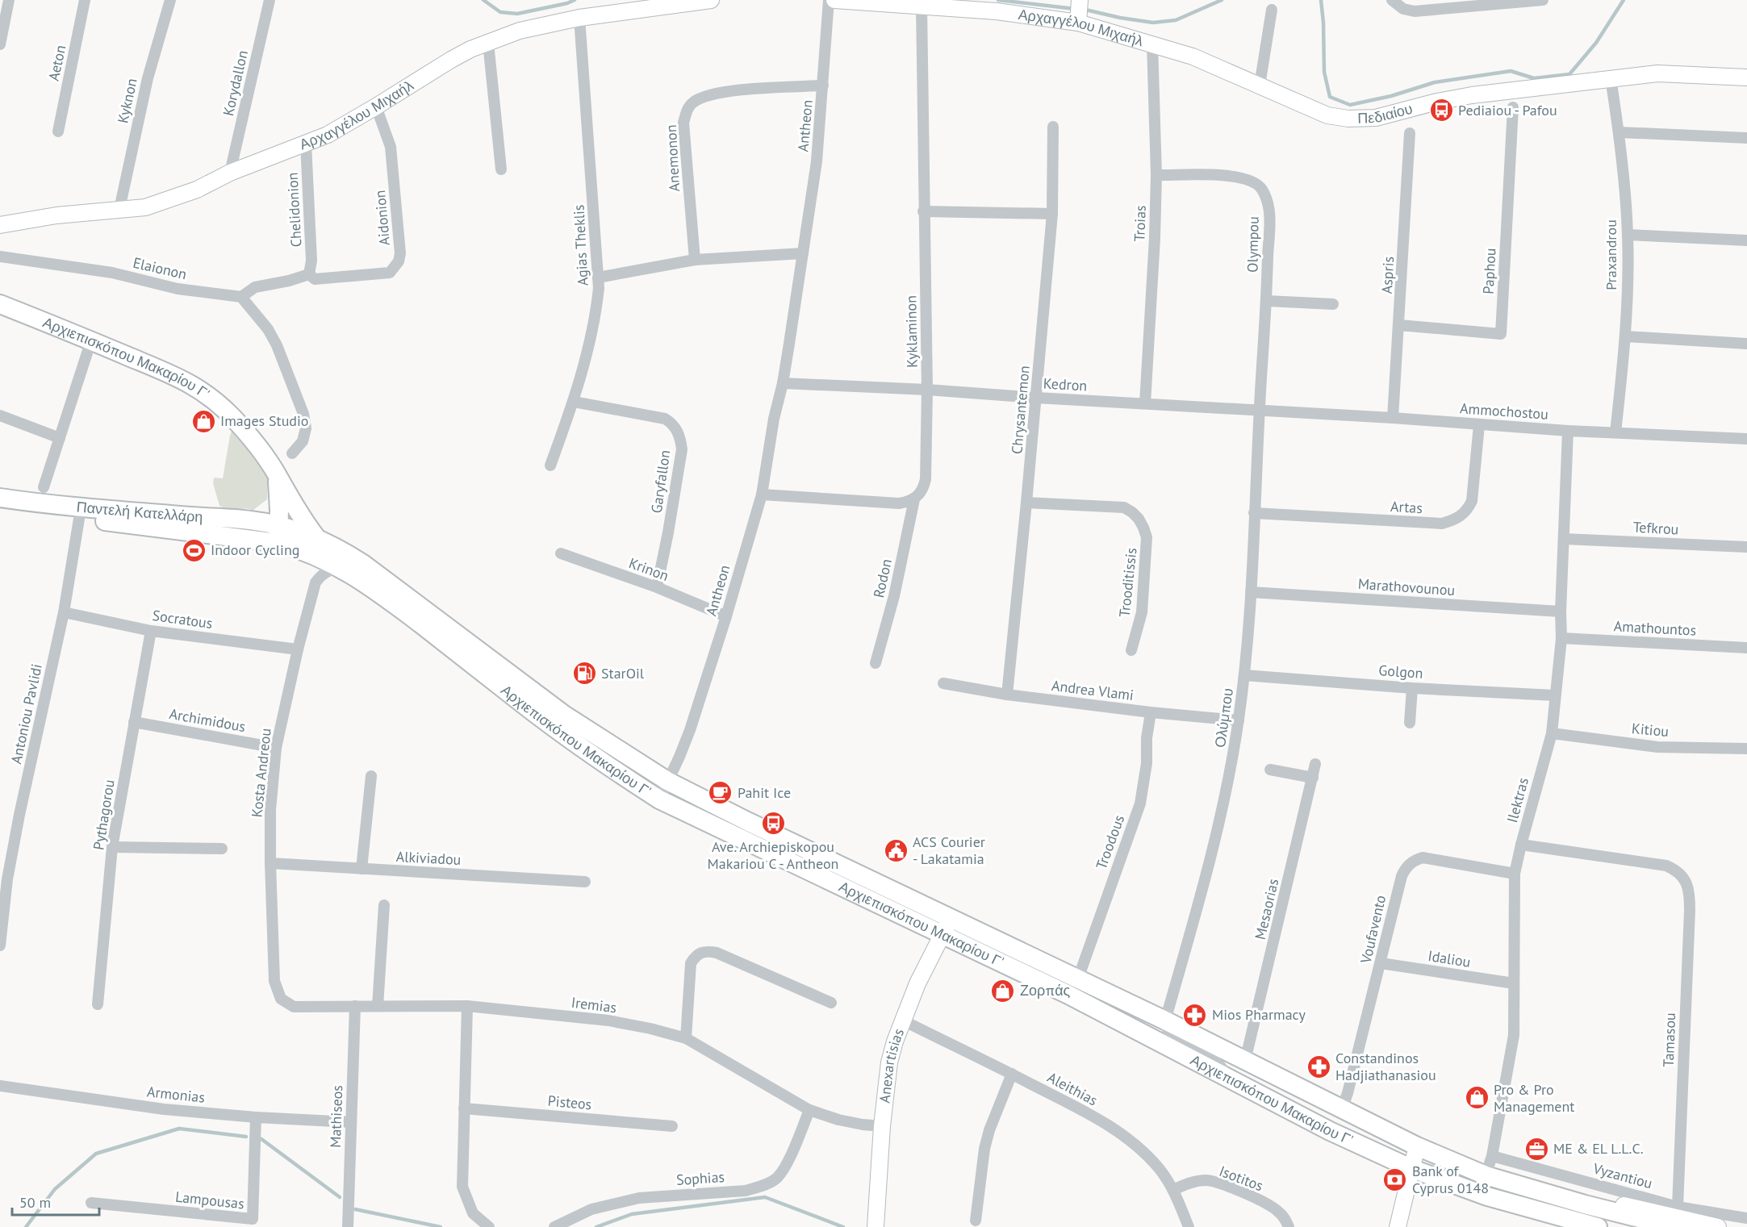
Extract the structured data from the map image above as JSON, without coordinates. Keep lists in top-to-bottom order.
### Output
{
  "streets": {
    "main road": ["Αρχιεπισκόπου Μακαρίου Γ'", "Παντελή Κατελλάρη"],
    "street": [
      "Αρχαγγέλου Μιχαήλ",
      "Aeton",
      "Korydallon",
      "Kyknon",
      "Πεδιαίου",
      "Antheon",
      "Anemonon",
      "Chelidonion",
      "Aidonion",
      "Troias",
      "Olympou",
      "Agias Theklis",
      "Praxandrou",
      "Elaionon",
      "Paphou",
      "Aspris",
      "Kyklaminon",
      "Kedron",
      "Chrysantemon",
      "Ammochostou",
      "Garyfallon",
      "Artas",
      "Tefkrou",
      "Krinon",
      "Rodon",
      "Trooditissis",
      "Marathovounou",
      "Socratous",
      "Amathountos",
      "Golgon",
      "Andrea Vlami",
      "Antoniou Pavlidi",
      "Ολύμπου",
      "Archimidous",
      "Kitiou",
      "Kosta Andreou",
      "Ilektras",
      "Pythagorou",
      "Troodous",
      "Alkiviadou",
      "Mesaorias",
      "Voufavento",
      "Idaliou",
      "Iremias",
      "Tamasou",
      "Anexartisias",
      "Aleithias",
      "Armonias",
      "Pisteos",
      "Mathiseos",
      "Vyzantiou",
      "Sophias",
      "Isotitos",
      "Lampousas"
    ]
  },
  "crossings": [
    ["Αρχαγγέλου Μιχαήλ", "Korydallon"],
    ["Αρχαγγέλου Μιχαήλ", "Kyknon"],
    ["Αρχαγγέλου Μιχαήλ", "Πεδιαίου"],
    ["Αρχαγγέλου Μιχαήλ", "Chelidonion"],
    ["Αρχαγγέλου Μιχαήλ", "Aidonion"],
    ["Αρχαγγέλου Μιχαήλ", "Troias"],
    ["Αρχαγγέλου Μιχαήλ", "Agias Theklis"],
    ["Αρχαγγέλου Μιχαήλ", "Kyklaminon"],
    ["Πεδιαίου", "Troias"],
    ["Πεδιαίου", "Praxandrou"],
    ["Antheon", "Anemonon"],
    ["Antheon", "Αρχιεπισκόπου Μακαρίου Γ'"],
    ["Antheon", "Kedron"],
    ["Antheon", "Krinon"],
    ["Chelidonion", "Aidonion"],
    ["Troias", "Olympou"],
    ["Troias", "Kedron"],
    ["Olympou", "Kedron"],
    ["Olympou", "Ammochostou"],
    ["Olympou", "Ολύμπου"],
    ["Agias Theklis", "Garyfallon"],
    ["Praxandrou", "Ammochostou"],
    ["Paphou", "Aspris"],
    ["Aspris", "Ammochostou"],
    ["Kyklaminon", "Kedron"],
    ["Kyklaminon", "Rodon"],
    ["Αρχιεπισκόπου Μακαρίου Γ'", "Παντελή Κατελλάρη"],
    ["Αρχιεπισκόπου Μακαρίου Γ'", "Ολύμπου"],
    ["Αρχιεπισκόπου Μακαρίου Γ'", "Kosta Andreou"],
    ["Αρχιεπισκόπου Μακαρίου Γ'", "Ilektras"],
    ["Αρχιεπισκόπου Μακαρίου Γ'", "Troodous"],
    ["Αρχιεπισκόπου Μακαρίου Γ'", "Mesaorias"],
    ["Αρχιεπισκόπου Μακαρίου Γ'", "Voufavento"],
    ["Αρχιεπισκόπου Μακαρίου Γ'", "Anexartisias"],
    ["Kedron", "Chrysantemon"],
    ["Kedron", "Ammochostou"],
    ["Kedron", "Ολύμπου"],
    ["Chrysantemon", "Trooditissis"],
    ["Chrysantemon", "Andrea Vlami"],
    ["Ammochostou", "Artas"],
    ["Ammochostou", "Ολύμπου"],
    ["Ammochostou", "Ilektras"],
    ["Garyfallon", "Krinon"],
    ["Artas", "Ολύμπου"],
    ["Παντελή Κατελλάρη", "Antoniou Pavlidi"],
    ["Tefkrou", "Ilektras"],
    ["Marathovounou", "Ολύμπου"],
    ["Marathovounou", "Ilektras"],
    ["Socratous", "Antoniou Pavlidi"],
    ["Socratous", "Kosta Andreou"],
    ["Socratous", "Pythagorou"],
    ["Amathountos", "Ilektras"],
    ["Golgon", "Ολύμπου"],
    ["Golgon", "Ilektras"],
    ["Andrea Vlami", "Ολύμπου"],
    ["Andrea Vlami", "Troodous"],
    ["Archimidous", "Kosta Andreou"],
    ["Archimidous", "Pythagorou"],
    ["Kitiou", "Ilektras"],
    ["Kosta Andreou", "Alkiviadou"],
    ["Kosta Andreou", "Iremias"],
    ["Ilektras", "Voufavento"],
    ["Ilektras", "Idaliou"],
    ["Ilektras", "Tamasou"],
    ["Ilektras", "Vyzantiou"],
    ["Voufavento", "Idaliou"],
    ["Iremias", "Anexartisias"],
    ["Iremias", "Mathiseos"],
    ["Iremias", "Sophias"],
    ["Tamasou", "Vyzantiou"],
    ["Anexartisias", "Aleithias"],
    ["Aleithias", "Isotitos"],
    ["Armonias", "Mathiseos"],
    ["Armonias", "Lampousas"]
  ],
  "places": {
    "bus stop": ["Pediaiou - Pafou", "Ave. Archiepiskopou Makariou C - Antheon"],
    "shop": ["Images Studio", "Ζορπάς", "Pro & Pro Management"],
    "sports": ["Indoor Cycling"],
    "fuel station": ["StarOil"],
    "cafe": ["Pahit Ice"],
    "public building": ["ACS Courier - Lakatamia"],
    "pharmacy": ["Mios Pharmacy", "Constandinos Hadjiathanasiou"],
    "office": ["ME & EL L.L.C."],
    "bank": ["Bank of Cyprus 0148"]
  },
  "scale_bar": "50 m"
}
